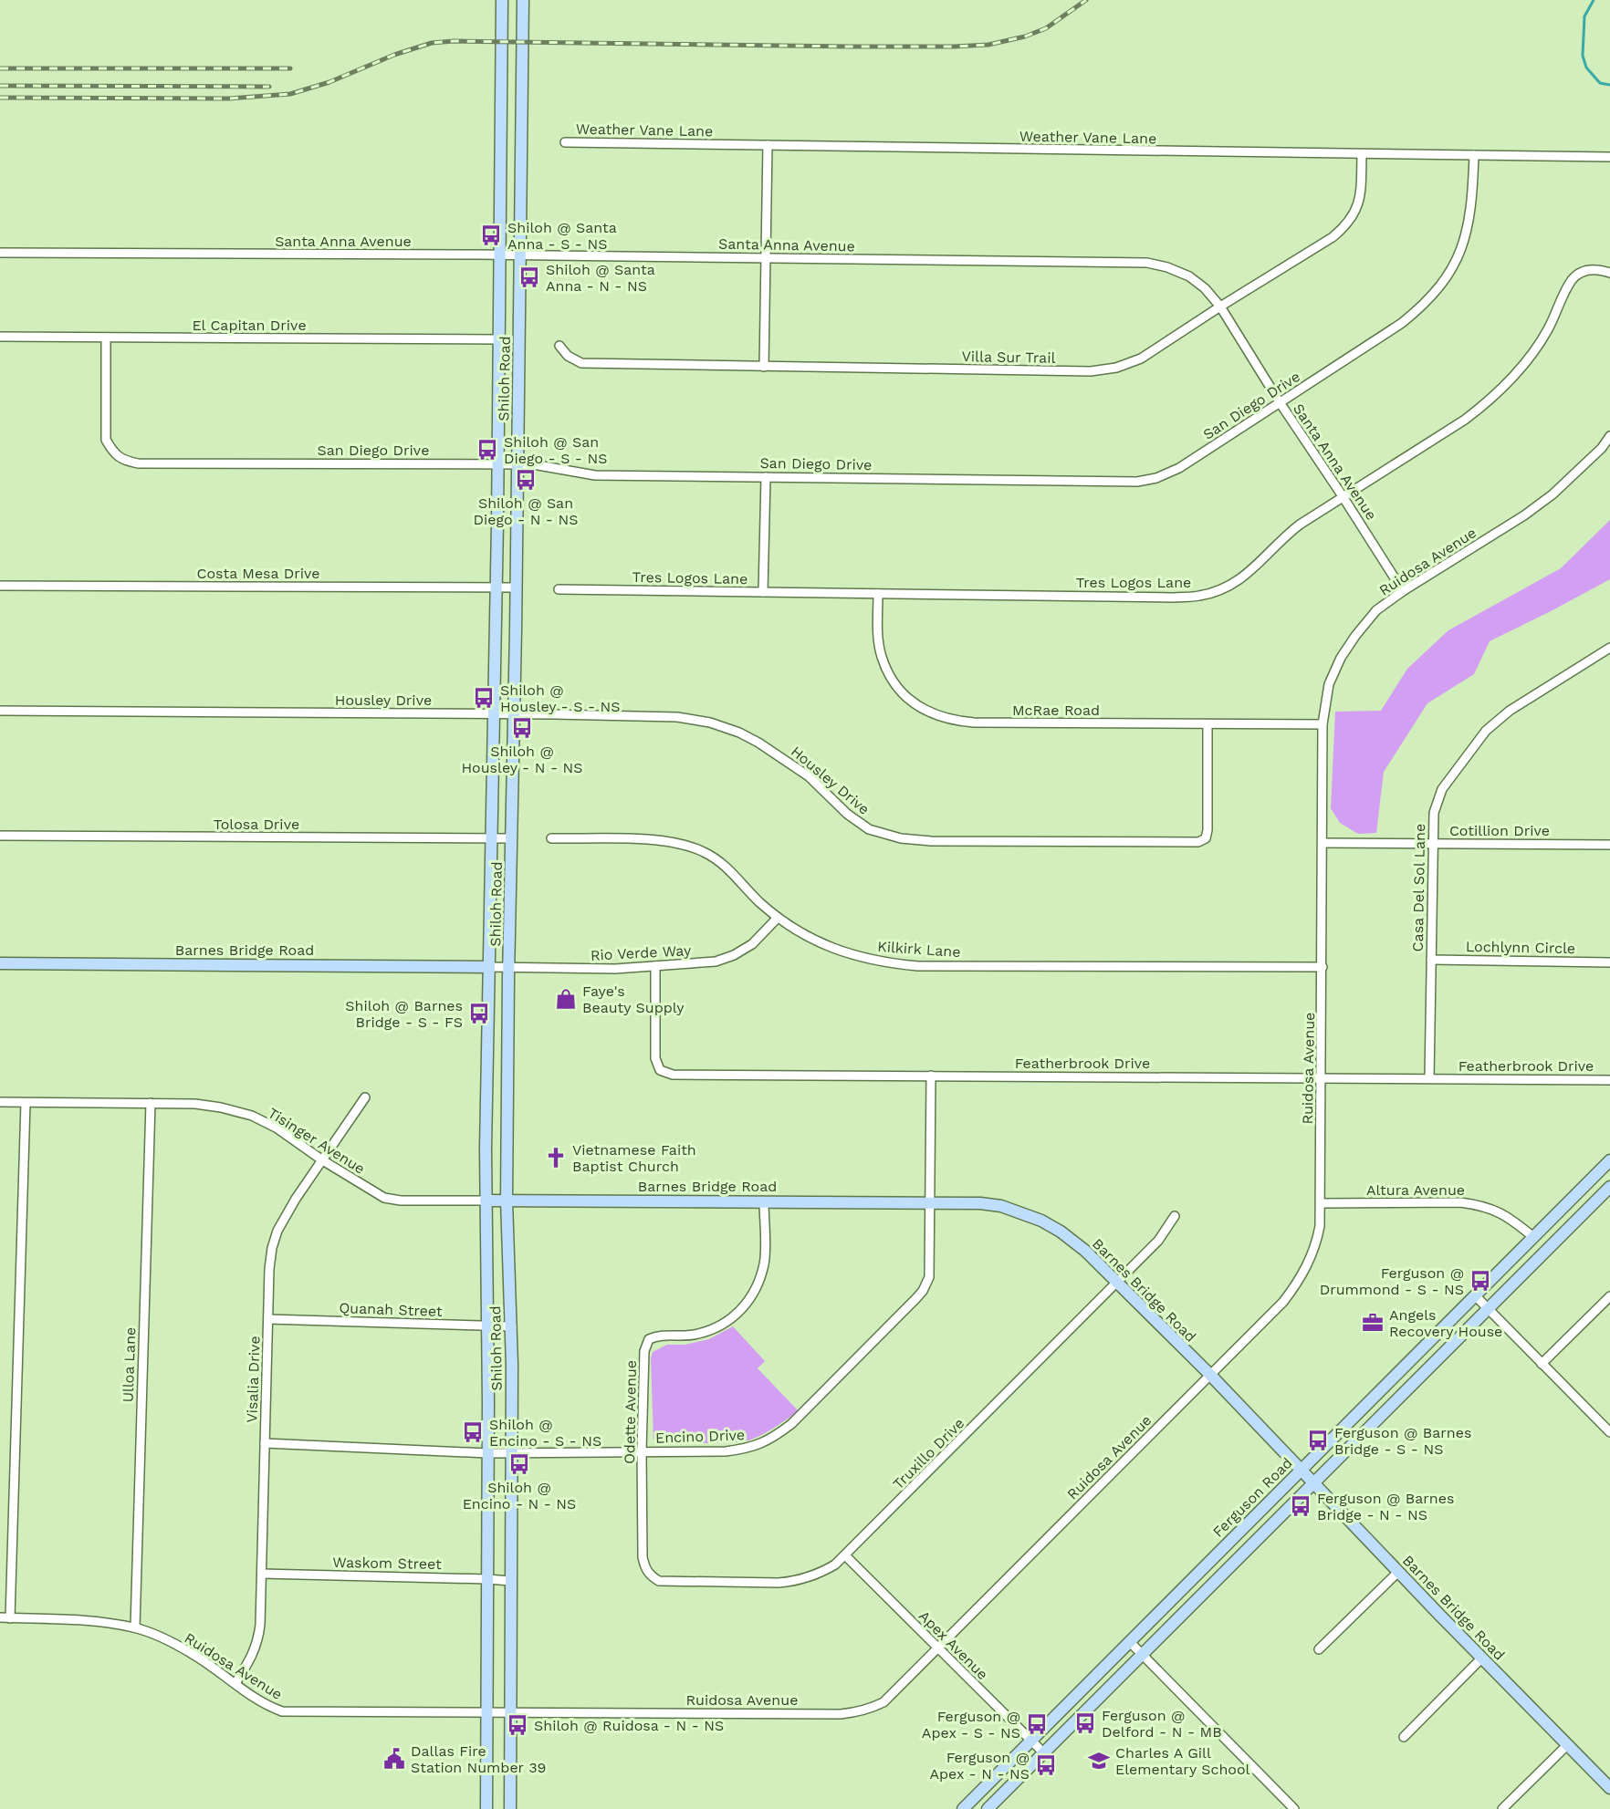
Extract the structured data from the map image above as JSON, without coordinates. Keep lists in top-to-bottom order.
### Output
{
  "streets": {
    "main road": ["Shiloh Road", "Barnes Bridge Road", "Ferguson Road"],
    "street": [
      "Weather Vane Lane",
      "Santa Anna Avenue",
      "El Capitan Drive",
      "Villa Sur Trail",
      "San Diego Drive",
      "Ruidosa Avenue",
      "Costa Mesa Drive",
      "Tres Logos Lane",
      "Housley Drive",
      "McRae Road",
      "Tolosa Drive",
      "Cotillion Drive",
      "Casa Del Sol Lane",
      "Lochlynn Circle",
      "Kilkirk Lane",
      "Rio Verde Way",
      "Featherbrook Drive",
      "Tisinger Avenue",
      "Altura Avenue",
      "Quanah Street",
      "Ulloa Lane",
      "Visalia Drive",
      "Odette Avenue",
      "Encino Drive",
      "Truxillo Drive",
      "Waskom Street",
      "Apex Avenue"
    ]
  },
  "crossings": [
    ["Weather Vane Lane", "Villa Sur Trail"],
    ["Weather Vane Lane", "San Diego Drive"],
    ["Santa Anna Avenue", "Villa Sur Trail"],
    ["Santa Anna Avenue", "Shiloh Road"],
    ["Santa Anna Avenue", "San Diego Drive"],
    ["Santa Anna Avenue", "Ruidosa Avenue"],
    ["Santa Anna Avenue", "Tres Logos Lane"],
    ["El Capitan Drive", "Shiloh Road"],
    ["El Capitan Drive", "San Diego Drive"],
    ["Shiloh Road", "San Diego Drive"],
    ["Shiloh Road", "Ruidosa Avenue"],
    ["Shiloh Road", "Costa Mesa Drive"],
    ["Shiloh Road", "Housley Drive"],
    ["Shiloh Road", "Tolosa Drive"],
    ["Shiloh Road", "Barnes Bridge Road"],
    ["Shiloh Road", "Rio Verde Way"],
    ["Shiloh Road", "Tisinger Avenue"],
    ["Shiloh Road", "Quanah Street"],
    ["Shiloh Road", "Encino Drive"],
    ["Shiloh Road", "Waskom Street"],
    ["Ruidosa Avenue", "McRae Road"],
    ["Ruidosa Avenue", "Cotillion Drive"],
    ["Ruidosa Avenue", "Kilkirk Lane"],
    ["Ruidosa Avenue", "Barnes Bridge Road"],
    ["Ruidosa Avenue", "Featherbrook Drive"],
    ["Ruidosa Avenue", "Altura Avenue"],
    ["Ruidosa Avenue", "Ulloa Lane"],
    ["Ruidosa Avenue", "Visalia Drive"],
    ["Ruidosa Avenue", "Apex Avenue"],
    ["Tres Logos Lane", "McRae Road"],
    ["Housley Drive", "McRae Road"],
    ["Cotillion Drive", "Casa Del Sol Lane"],
    ["Casa Del Sol Lane", "Lochlynn Circle"],
    ["Casa Del Sol Lane", "Featherbrook Drive"],
    ["Kilkirk Lane", "Rio Verde Way"],
    ["Barnes Bridge Road", "Rio Verde Way"],
    ["Barnes Bridge Road", "Tisinger Avenue"],
    ["Barnes Bridge Road", "Odette Avenue"],
    ["Barnes Bridge Road", "Encino Drive"],
    ["Barnes Bridge Road", "Truxillo Drive"],
    ["Barnes Bridge Road", "Ferguson Road"],
    ["Rio Verde Way", "Featherbrook Drive"],
    ["Featherbrook Drive", "Encino Drive"],
    ["Tisinger Avenue", "Ulloa Lane"],
    ["Tisinger Avenue", "Visalia Drive"],
    ["Altura Avenue", "Ferguson Road"],
    ["Quanah Street", "Visalia Drive"],
    ["Visalia Drive", "Encino Drive"],
    ["Visalia Drive", "Waskom Street"],
    ["Odette Avenue", "Encino Drive"],
    ["Odette Avenue", "Truxillo Drive"],
    ["Truxillo Drive", "Apex Avenue"],
    ["Ferguson Road", "Apex Avenue"]
  ],
  "places": {
    "bus stop": [
      "Shiloh @ Santa Anna - S - NS",
      "Shiloh @ Santa Anna - N - NS",
      "Shiloh @ San Diego - S - NS",
      "Shiloh @ San Diego - N - NS",
      "Shiloh @ Housley - S - NS",
      "Shiloh @ Housley - N - NS",
      "Shiloh @ Barnes Bridge - S - FS",
      "Ferguson @ Drummond - S - NS",
      "Shiloh @ Encino - S - NS",
      "Ferguson @ Barnes Bridge - S - NS",
      "Shiloh @ Encino - N - NS",
      "Ferguson @ Barnes Bridge - N - NS",
      "Ferguson @ Delford - N - MB",
      "Ferguson @ Apex - S - NS",
      "Shiloh @ Ruidosa - N - NS",
      "Ferguson @ Apex - N - NS"
    ],
    "shop": ["Faye's Beauty Supply"],
    "church": ["Vietnamese Faith Baptist Church"],
    "office": ["Angels Recovery House"],
    "public building": ["Dallas Fire Station Number 39"],
    "school or university": ["Charles A Gill Elementary School"]
  }
}
